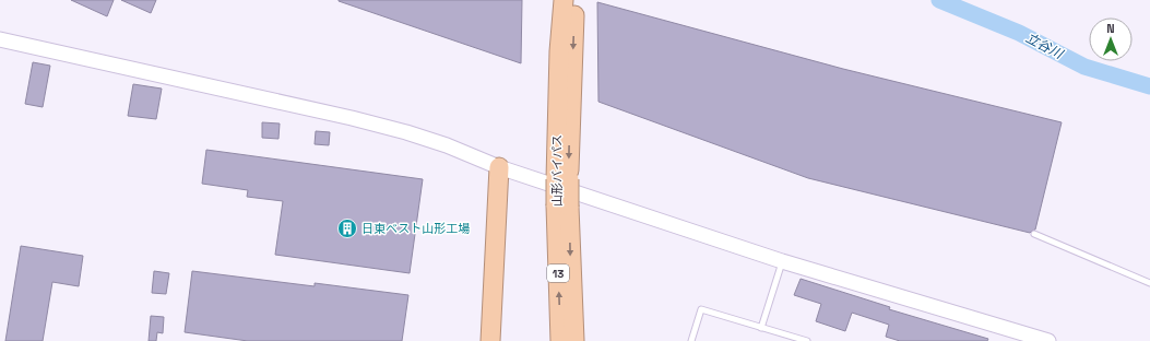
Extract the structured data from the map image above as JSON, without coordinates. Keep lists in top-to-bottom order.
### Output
{
  "streets": {
    "highway": ["山形バイパス", "13"]
  },
  "water": ["立谷川"],
  "places": {
    "building": ["日東ベスト山形工場"]
  },
  "north": "top"
}
